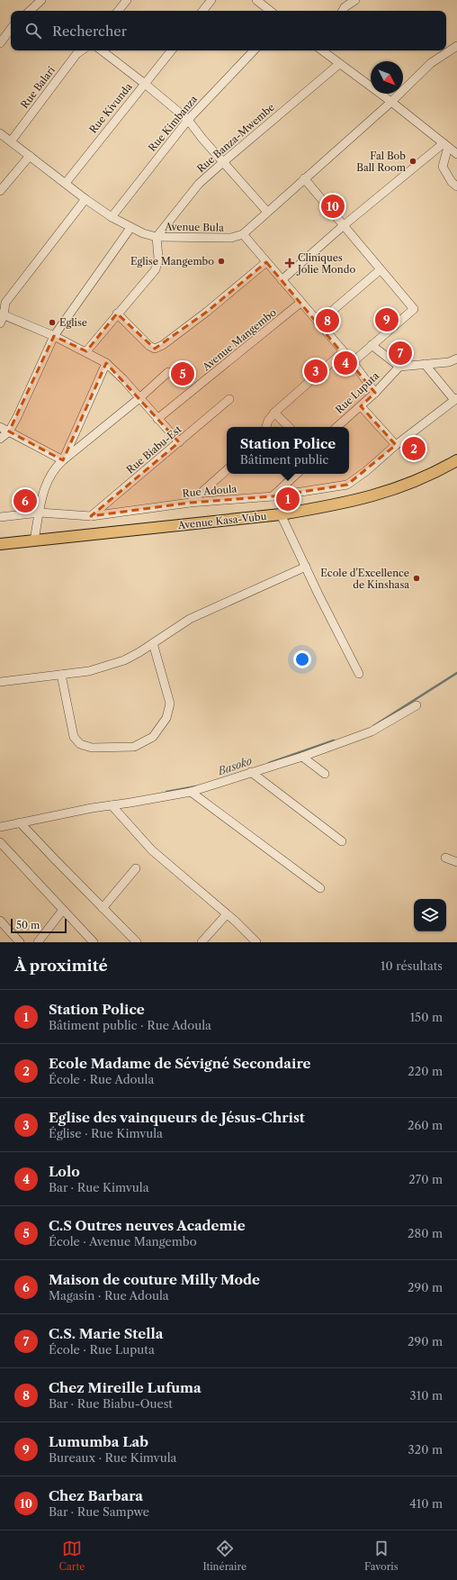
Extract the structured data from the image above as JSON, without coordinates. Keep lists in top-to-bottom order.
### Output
{
  "streets": {
    "main road": ["Avenue Kasa-Vubu"],
    "street": [
      "Rue Balari",
      "Rue Kivunda",
      "Rue Kimbanza",
      "Rue Banza-Mwembe",
      "Avenue Bula",
      "Avenue Mangembo",
      "Rue Luputa",
      "Rue Biabu-Est",
      "Rue Adoula"
    ]
  },
  "crossings": [
    ["Rue Balari", "Avenue Bula"],
    ["Rue Kivunda", "Avenue Bula"],
    ["Rue Kimbanza", "Avenue Bula"],
    ["Rue Banza-Mwembe", "Avenue Bula"],
    ["Rue Biabu-Est", "Rue Adoula"]
  ],
  "water": ["Basoko"],
  "places": {
    "other": [
      "Fal Bob Ball Room",
      "Eglise Mangembo",
      "Eglise",
      "Ecole d'Excellence de Kinshasa"
    ],
    "health": ["Cliniques Jolie Mondo"]
  },
  "scale_bar": "50 m",
  "north": "bottom right",
  "page": {
    "search": "Rechercher",
    "pins": [
      "10",
      "9",
      "8",
      "7",
      "4",
      "3",
      "5",
      "2",
      "1",
      "6"
    ],
    "popup": ["Station Police", "Bâtiment public"],
    "scale": "50 m",
    "heading": ["À proximité", "10 résultats"],
    "list": [
      {
        "mark": "1",
        "name": "Station Police",
        "note": "Bâtiment public · Rue Adoula",
        "value": "150 m"
      },
      {
        "mark": "2",
        "name": "Ecole Madame de Sévigné Secondaire",
        "note": "École · Rue Adoula",
        "value": "220 m"
      },
      {
        "mark": "3",
        "name": "Eglise des vainqueurs de Jésus-Christ",
        "note": "Église · Rue Kimvula",
        "value": "260 m"
      },
      {
        "mark": "4",
        "name": "Lolo",
        "note": "Bar · Rue Kimvula",
        "value": "270 m"
      },
      {
        "mark": "5",
        "name": "C.S Outres neuves Academie",
        "note": "École · Avenue Mangembo",
        "value": "280 m"
      },
      {
        "mark": "6",
        "name": "Maison de couture Milly Mode",
        "note": "Magasin · Rue Adoula",
        "value": "290 m"
      },
      {
        "mark": "7",
        "name": "C.S. Marie Stella",
        "note": "École · Rue Luputa",
        "value": "290 m"
      },
      {
        "mark": "8",
        "name": "Chez Mireille Lufuma",
        "note": "Bar · Rue Biabu-Ouest",
        "value": "310 m"
      },
      {
        "mark": "9",
        "name": "Lumumba Lab",
        "note": "Bureaux · Rue Kimvula",
        "value": "320 m"
      },
      {
        "mark": "10",
        "name": "Chez Barbara",
        "note": "Bar · Rue Sampwe",
        "value": "410 m"
      }
    ],
    "nav": ["Carte", "Itinéraire", "Favoris"]
  }
}
